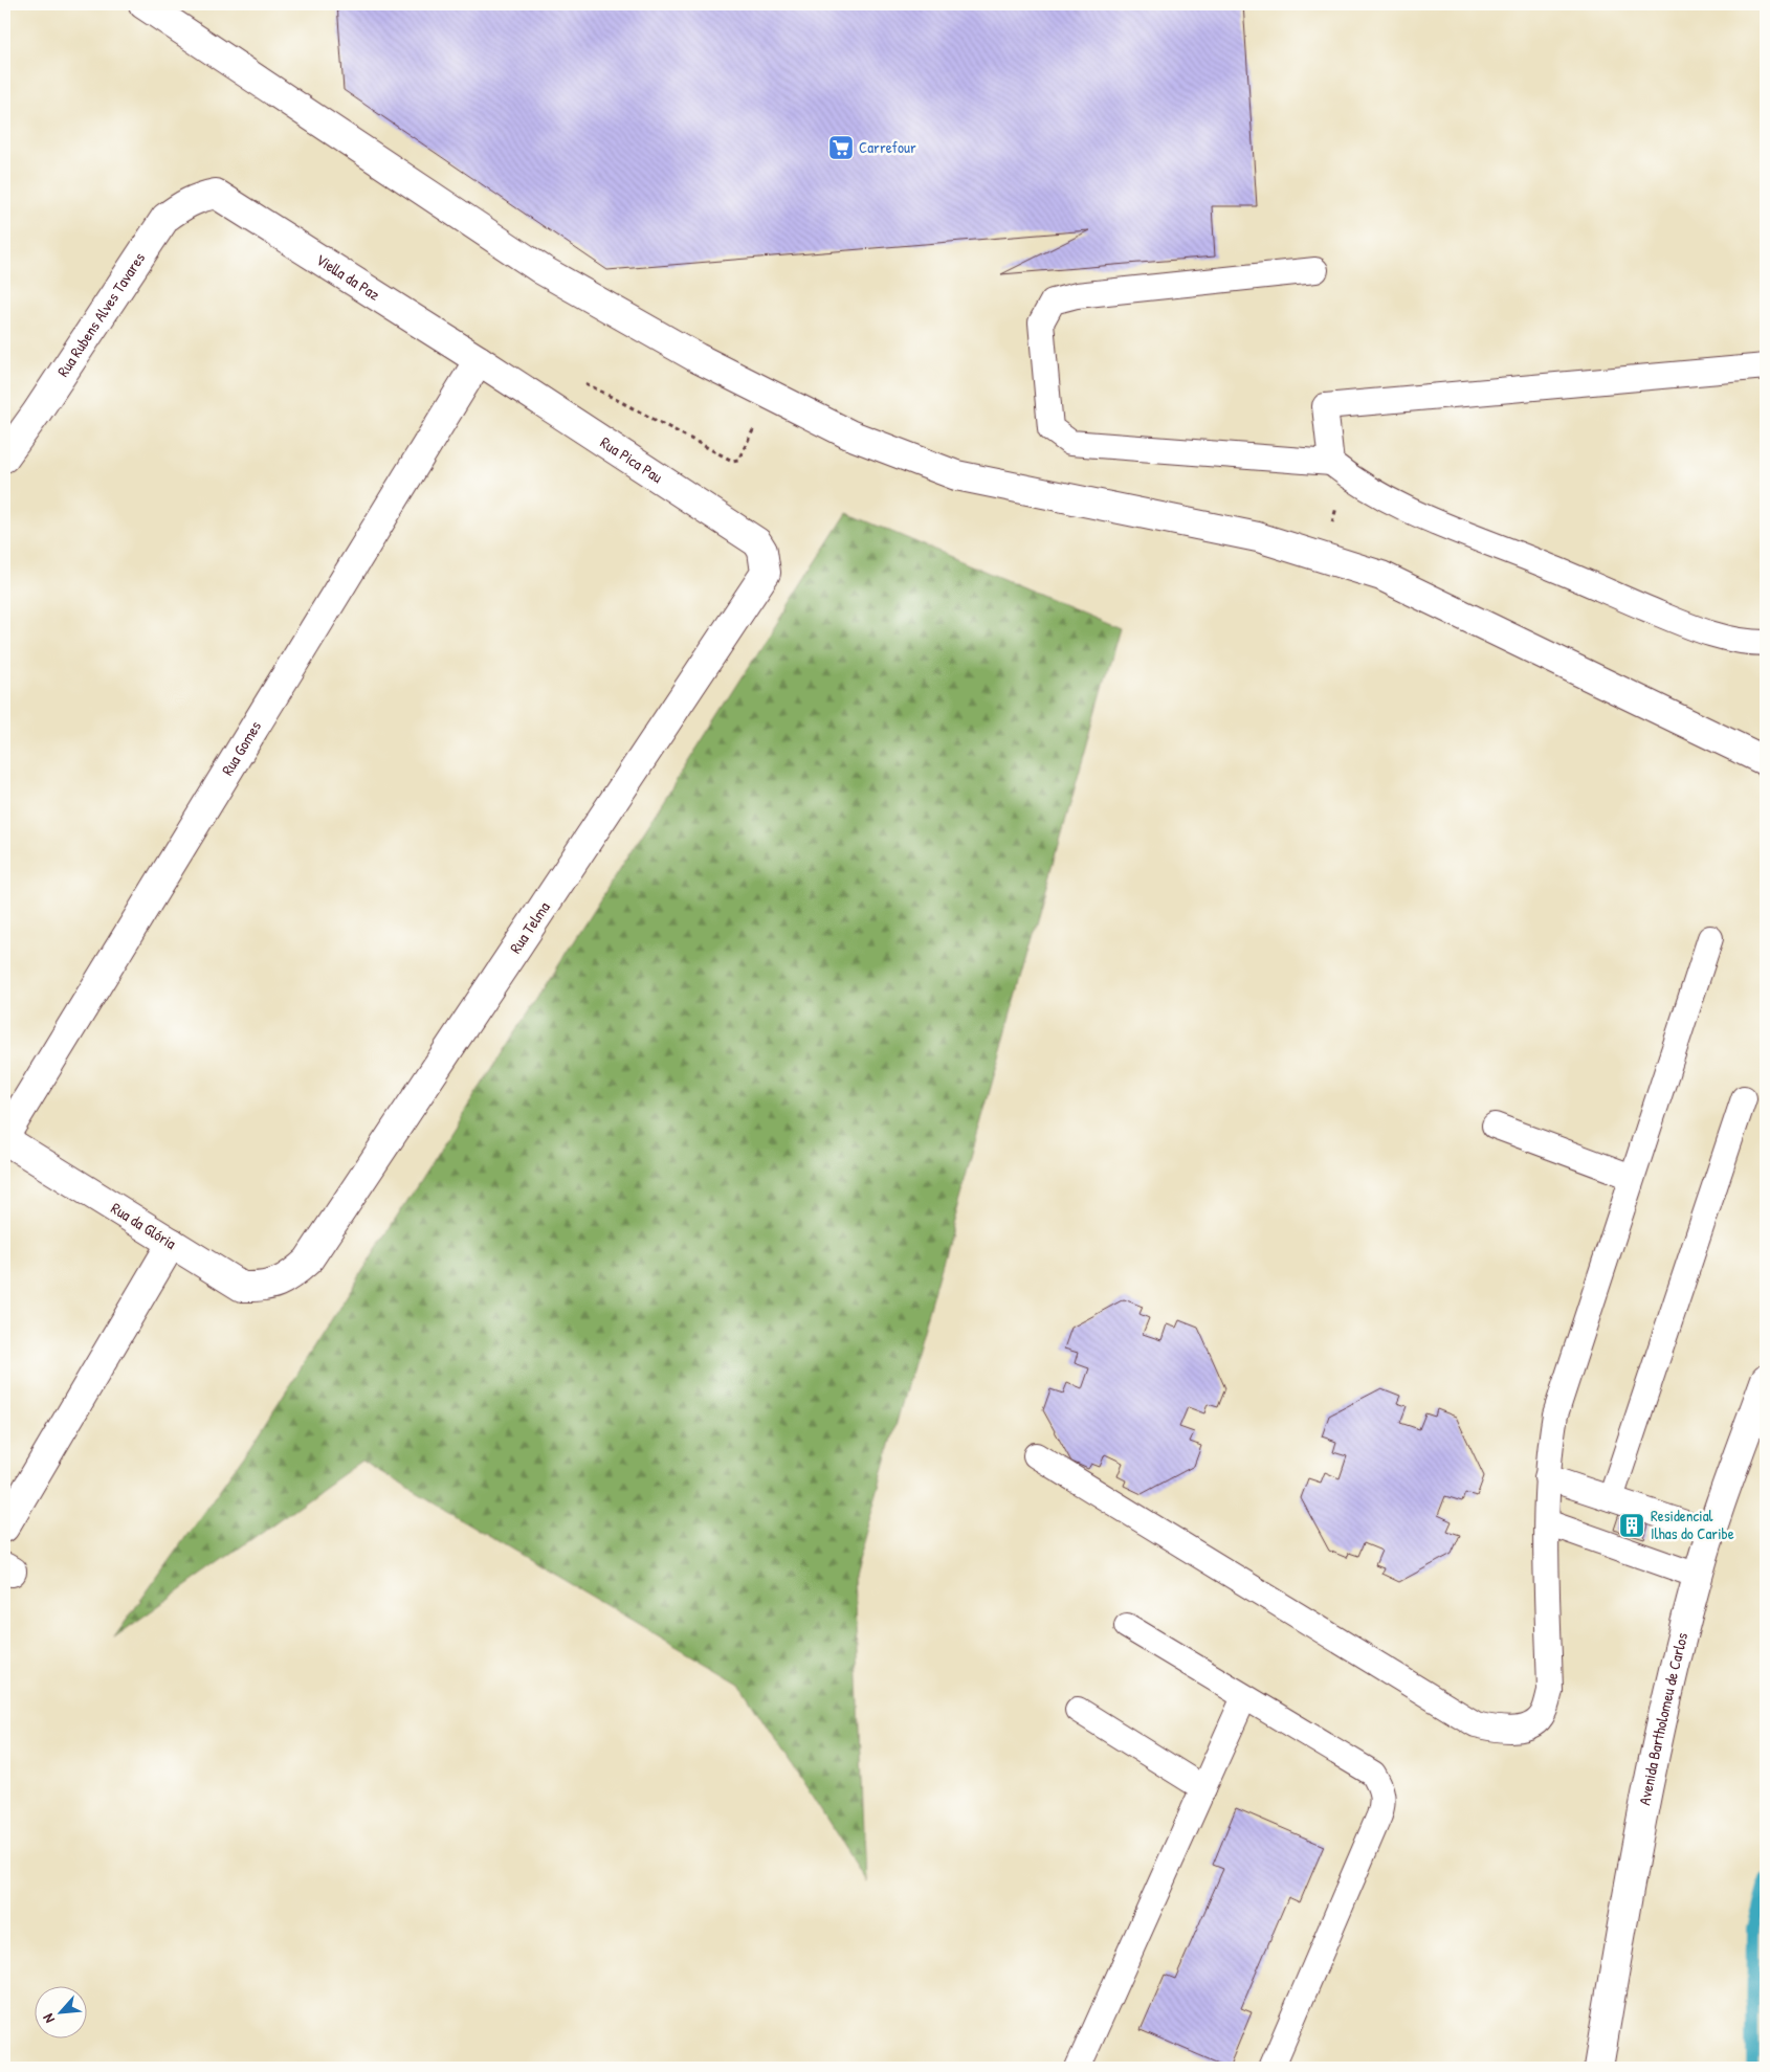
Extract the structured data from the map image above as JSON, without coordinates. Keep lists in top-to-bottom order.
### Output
{
  "streets": {
    "street": [
      "Viella da Paz",
      "Rua Rubens Alves Tavares",
      "Rua Pica Pau",
      "Rua Gomes",
      "Rua Telma",
      "Rua da Glória",
      "Avenida Bartholomeu de Carlos"
    ]
  },
  "crossings": [
    ["Viella da Paz", "Rua Rubens Alves Tavares"],
    ["Viella da Paz", "Rua Pica Pau"],
    ["Viella da Paz", "Rua Gomes"],
    ["Rua Pica Pau", "Rua Gomes"],
    ["Rua Pica Pau", "Rua Telma"],
    ["Rua Gomes", "Rua da Glória"],
    ["Rua Telma", "Rua da Glória"]
  ],
  "places": {
    "supermarket": ["Carrefour"],
    "building": ["Residencial Ilhas do Caribe"]
  },
  "north": "bottom left"
}
